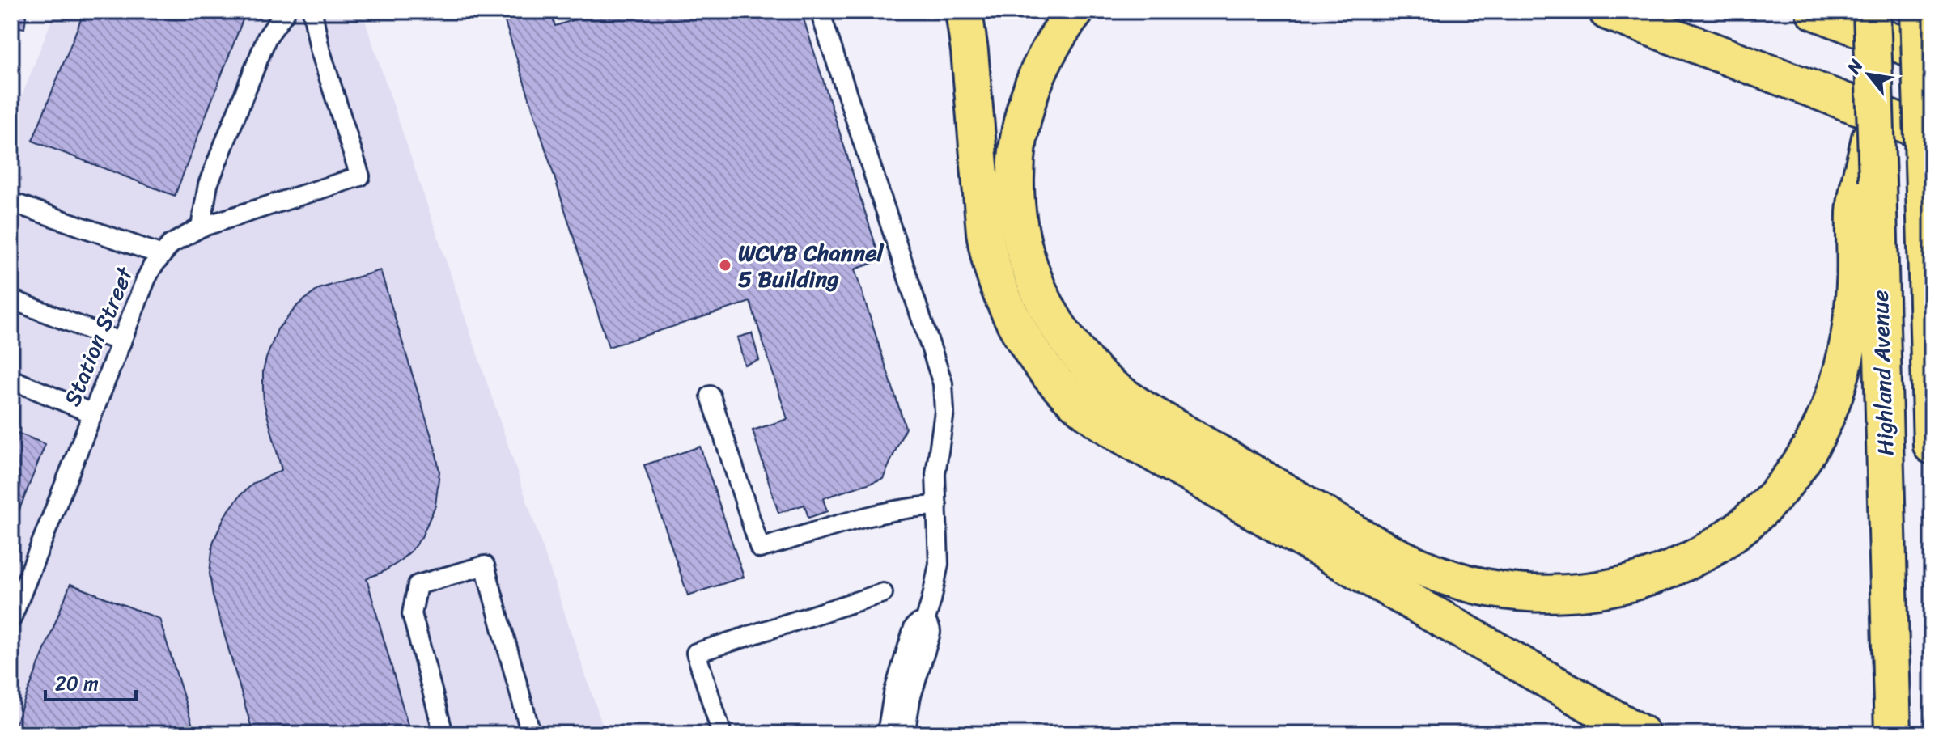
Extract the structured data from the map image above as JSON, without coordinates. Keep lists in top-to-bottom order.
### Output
{
  "streets": {
    "main road": ["Highland Avenue"],
    "lane": ["Station Street"]
  },
  "places": ["WCVB Channel 5 Building"],
  "scale_bar": "20 m",
  "north": "top left"
}
